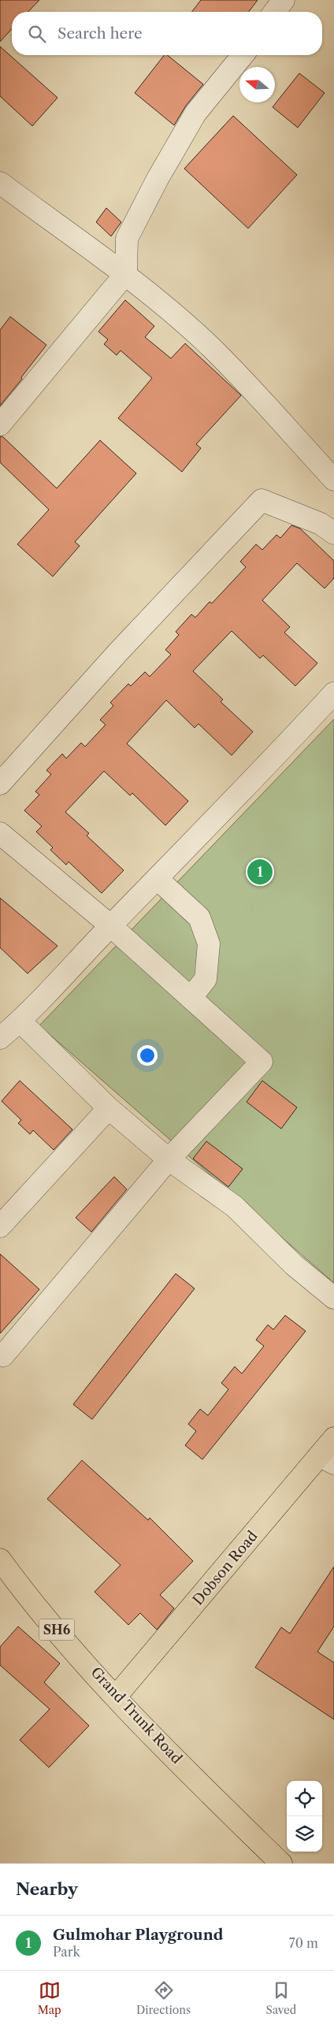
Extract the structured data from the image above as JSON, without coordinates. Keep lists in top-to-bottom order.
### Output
{
  "streets": {
    "main road": ["Dobson Road", "SH6", "Grand Trunk Road"]
  },
  "crossings": [
    ["Dobson Road", "Grand Trunk Road"]
  ],
  "north": "left",
  "page": {
    "search": "Search here",
    "pins": "1",
    "heading": "Nearby",
    "list": [
      {
        "mark": "1",
        "name": "Gulmohar Playground",
        "note": "Park",
        "value": "70 m"
      }
    ],
    "nav": ["Map", "Directions", "Saved"]
  }
}
